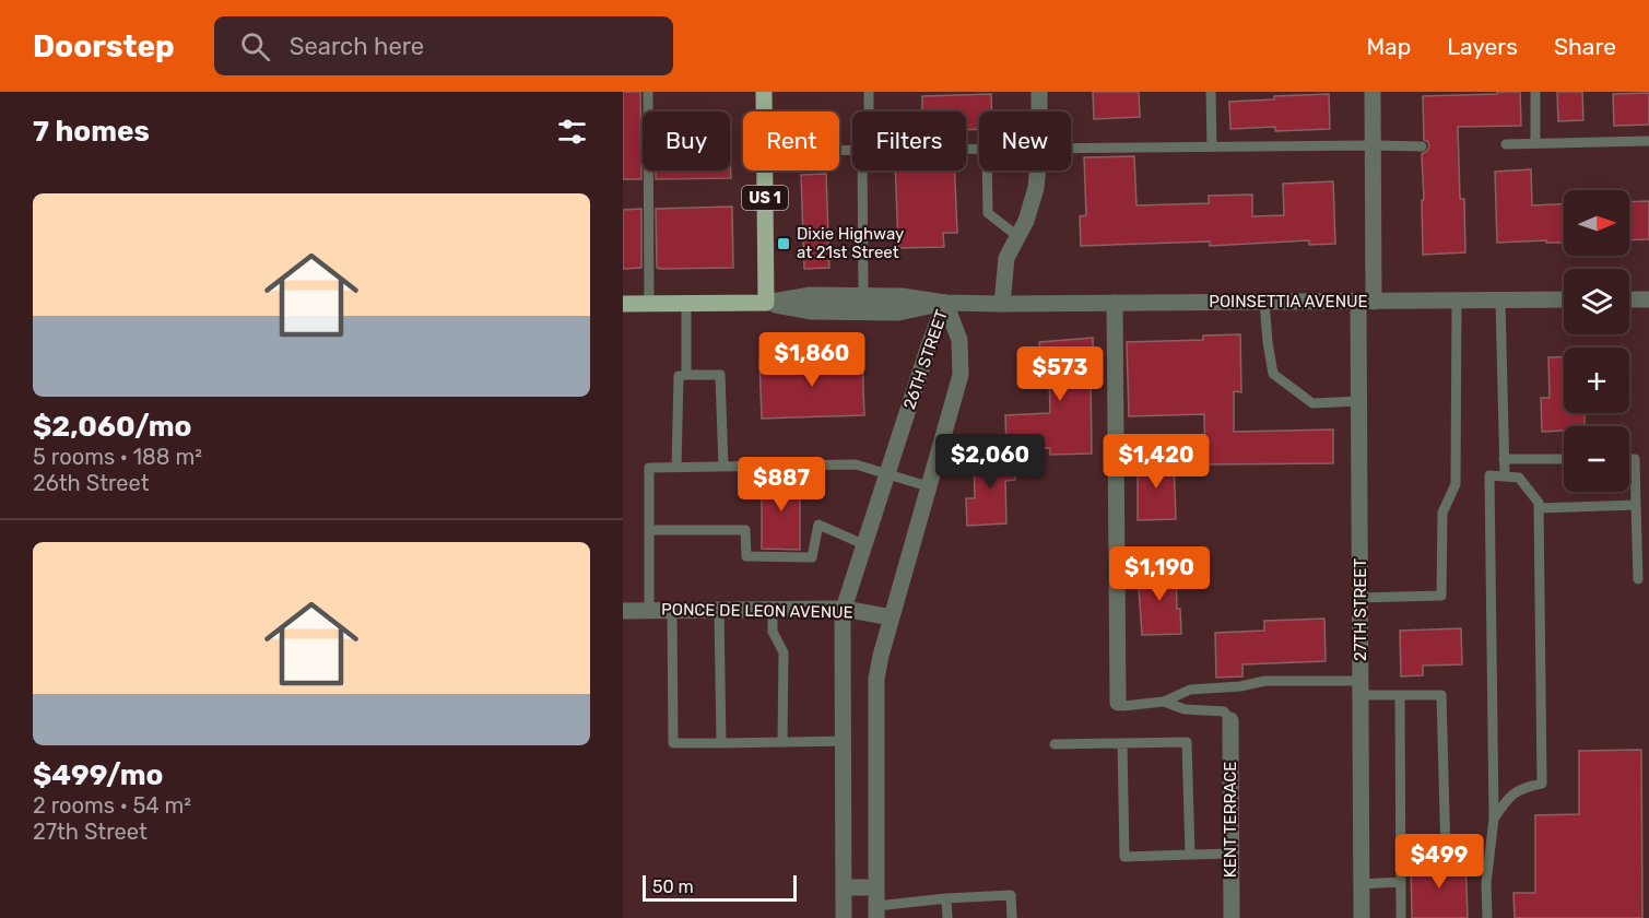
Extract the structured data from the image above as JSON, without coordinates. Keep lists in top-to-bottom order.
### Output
{
  "streets": {
    "main road": ["US 1"],
    "street": [
      "POINSETTIA AVENUE",
      "26TH STREET",
      "27TH STREET",
      "PONCE DE LEON AVENUE",
      "KENT TERRACE"
    ]
  },
  "crossings": [
    ["POINSETTIA AVENUE", "26TH STREET"],
    ["POINSETTIA AVENUE", "27TH STREET"],
    ["26TH STREET", "PONCE DE LEON AVENUE"]
  ],
  "places": {
    "transit": ["Dixie Highway at 21st Street"]
  },
  "scale_bar": "50 m",
  "north": "right",
  "page": {
    "header": "Doorstep",
    "search": "Search here",
    "nav": ["Map", "Layers", "Share"],
    "heading": "7 homes",
    "chip": [
      "Buy",
      "Rent",
      "Filters",
      "New"
    ],
    "list": [
      {
        "name": "$2,060/mo",
        "note": "5 rooms · 188 m² · 26th Street"
      },
      {
        "name": "$499/mo",
        "note": "2 rooms · 54 m² · 27th Street"
      }
    ],
    "map_buttons": ["+", "−"],
    "price": [
      "$1,860",
      "$573",
      "$2,060",
      "$1,420",
      "$887",
      "$1,190",
      "$499"
    ],
    "scale": "50 m"
  }
}
